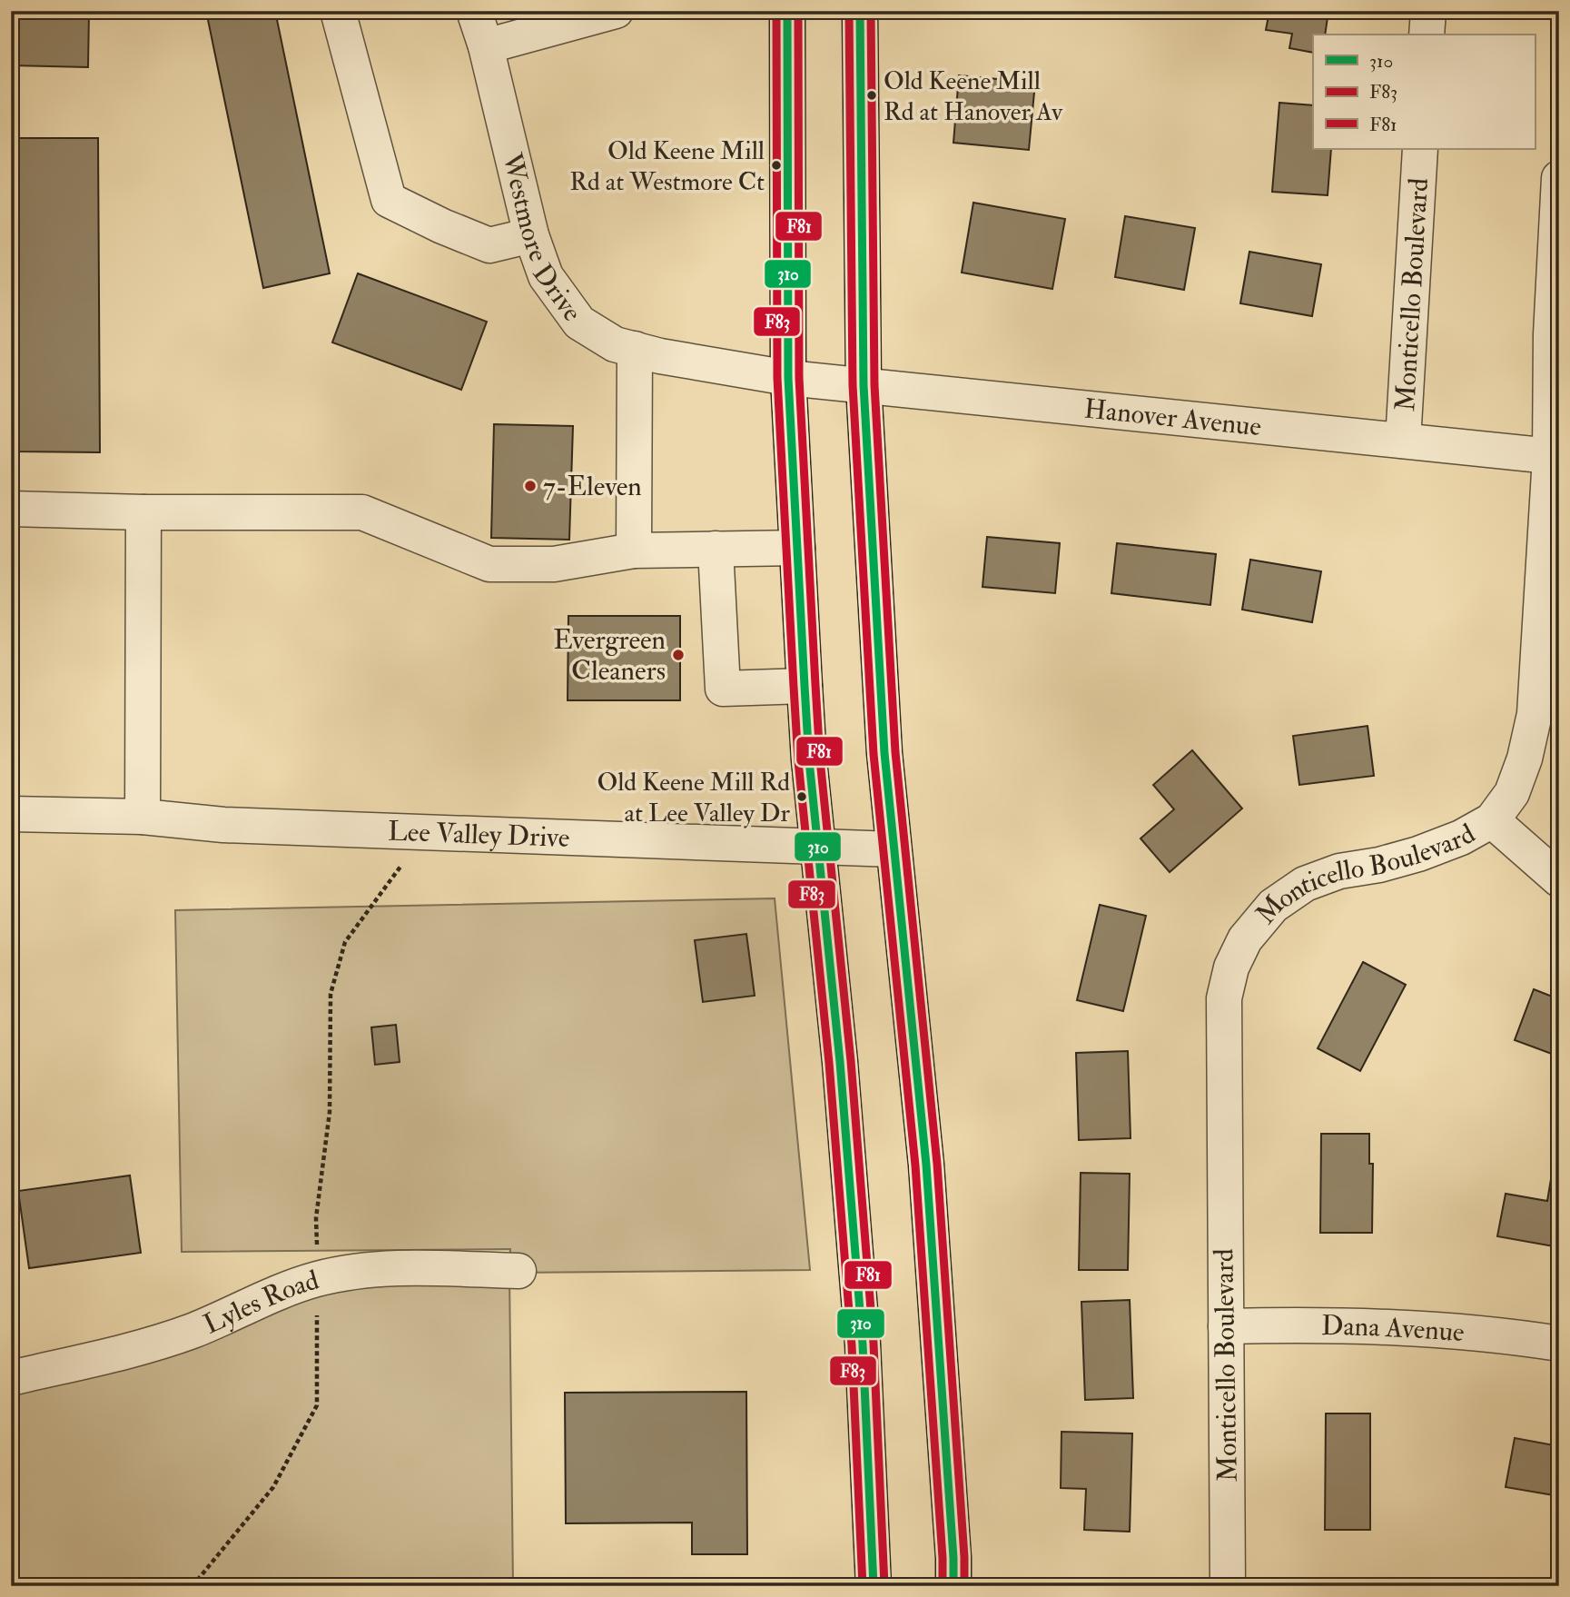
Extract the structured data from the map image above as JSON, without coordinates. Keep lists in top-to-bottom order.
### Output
{
  "streets": {
    "street": [
      "Westmore Drive",
      "Monticello Boulevard",
      "Hanover Avenue",
      "Lee Valley Drive",
      "Lyles Road",
      "Dana Avenue"
    ]
  },
  "crossings": [
    ["Westmore Drive", "Hanover Avenue"],
    ["Monticello Boulevard", "Hanover Avenue"],
    ["Monticello Boulevard", "Dana Avenue"]
  ],
  "places": [
    "Old Keene Mill Rd at Hanover Av",
    "Old Keene Mill Rd at Westmore Ct",
    "7-Eleven",
    "Evergreen Cleaners",
    "Old Keene Mill Rd at Lee Valley Dr"
  ],
  "lines": ["transit line 310", "transit line F83", "transit line F81"],
  "legend": ["310", "F83", "F81"]
}
